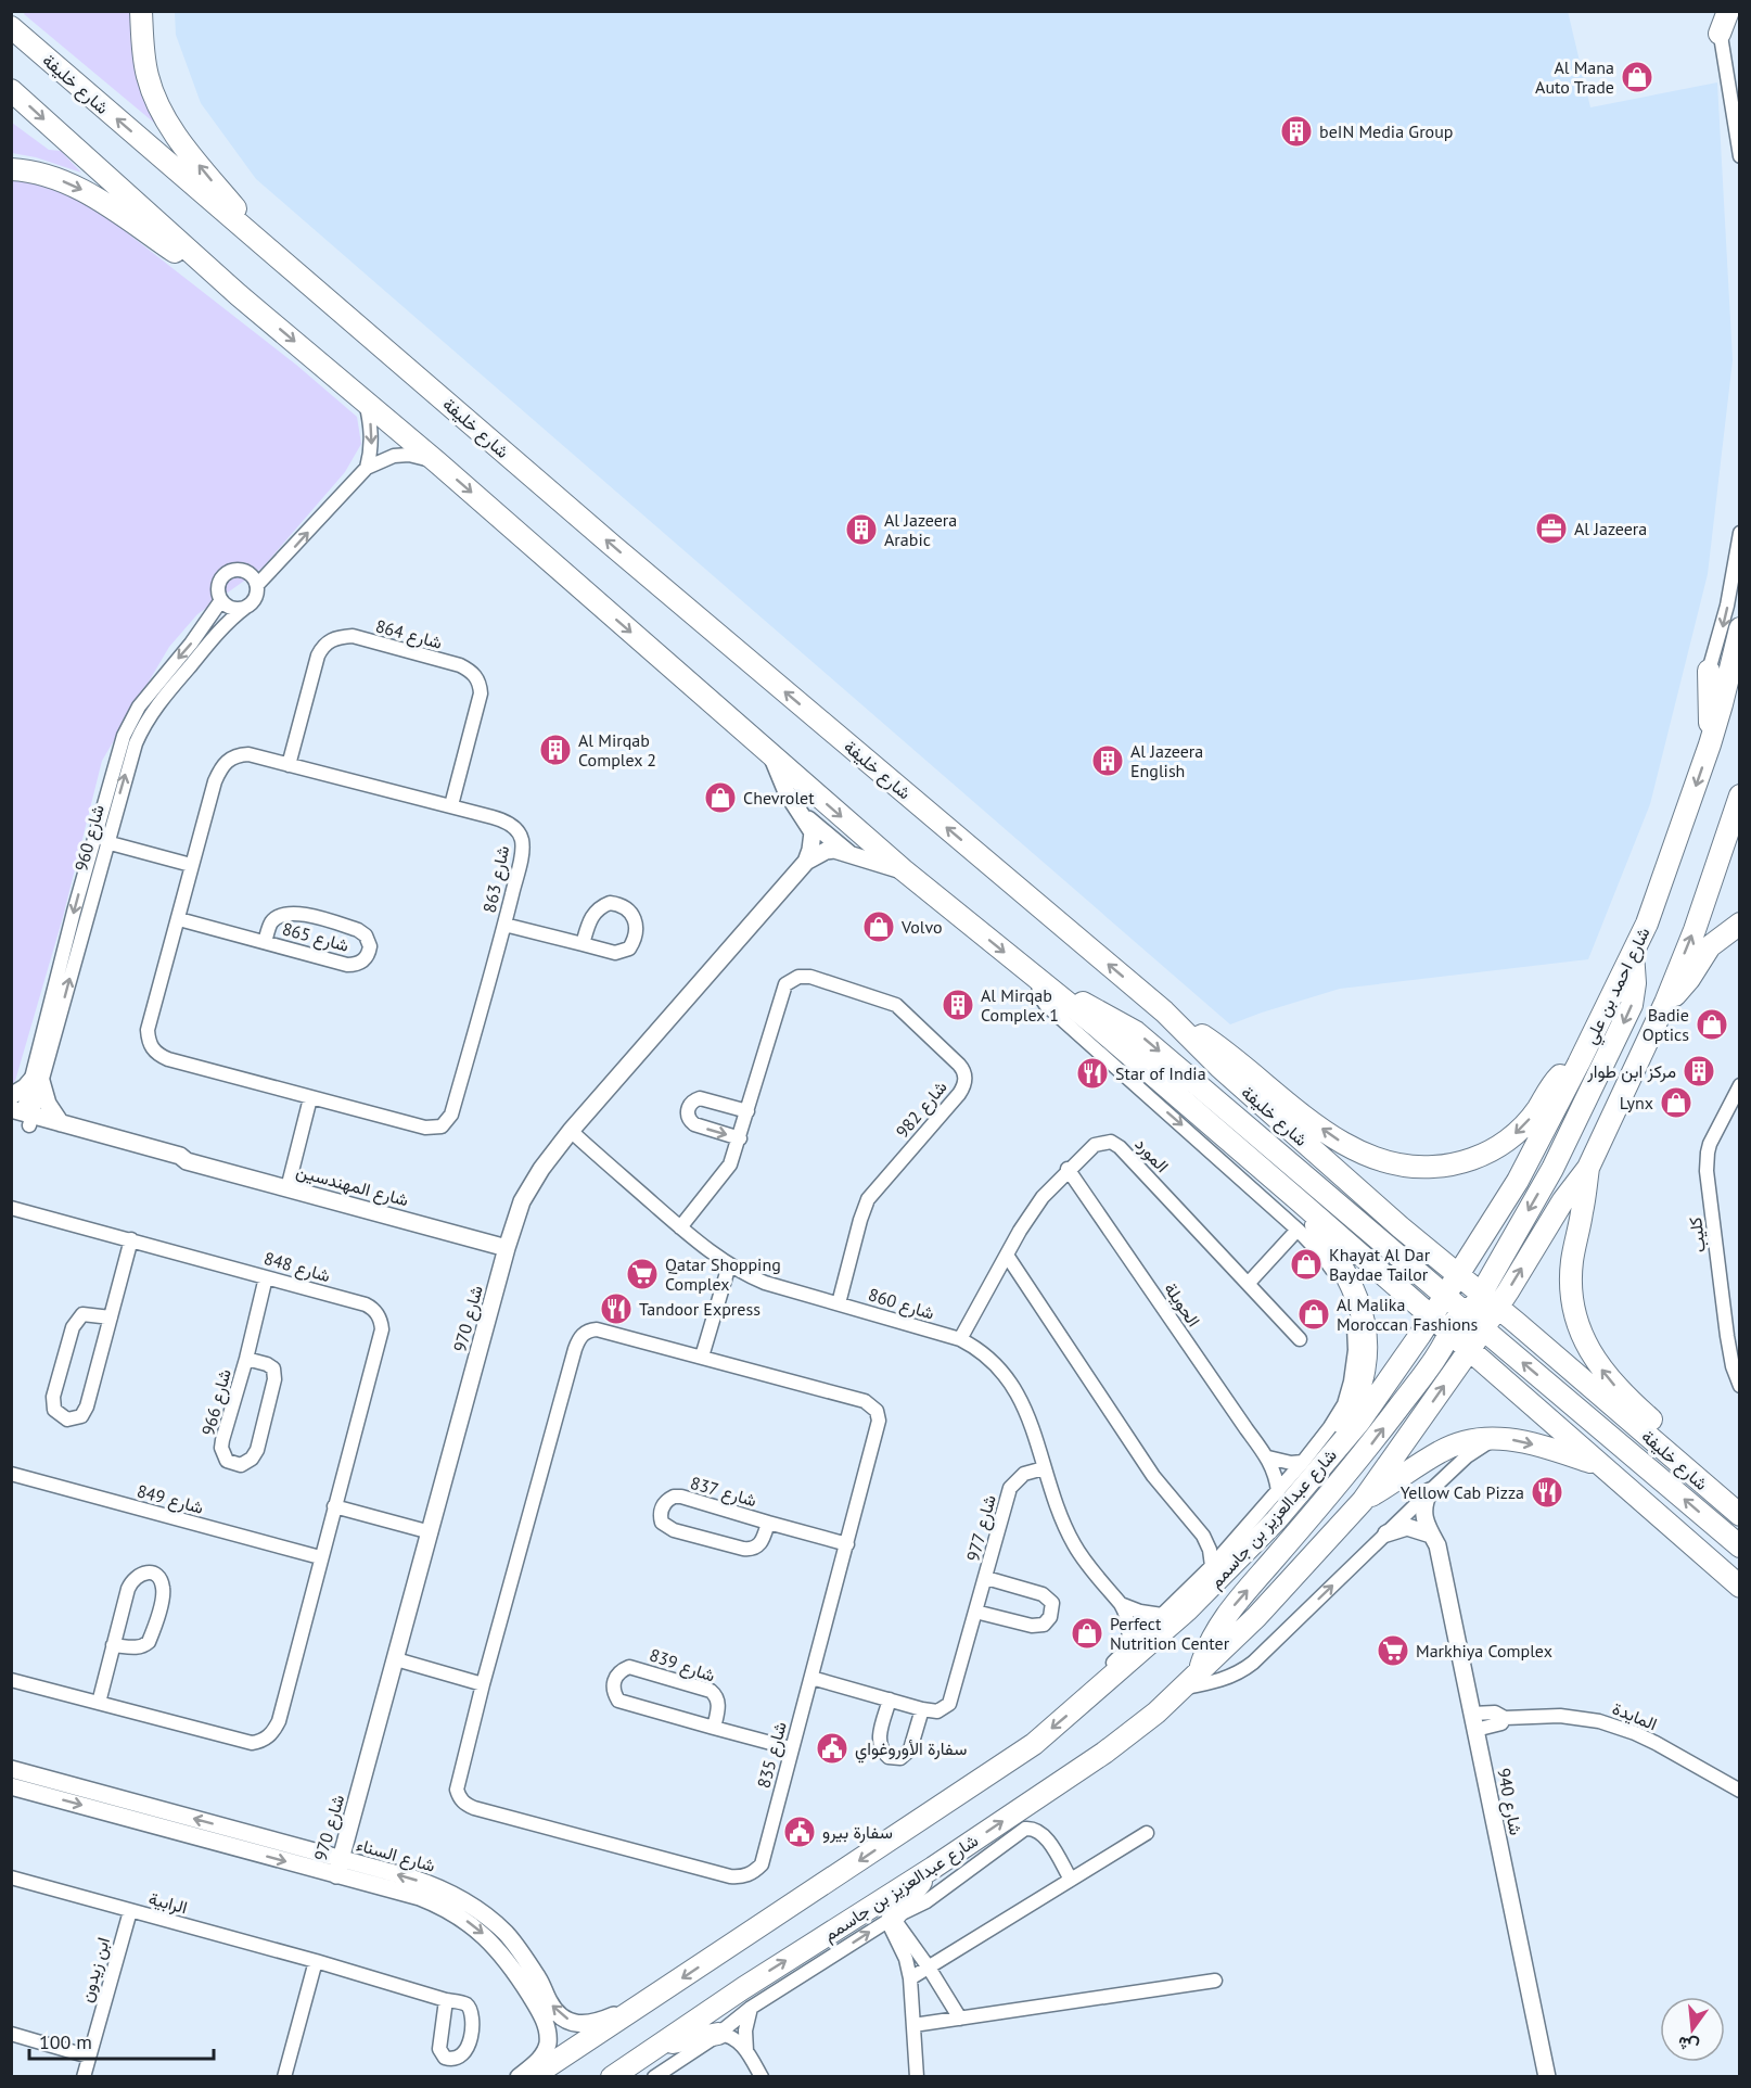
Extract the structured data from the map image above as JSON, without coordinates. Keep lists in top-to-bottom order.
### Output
{
  "streets": {
    "main road": ["شارع خليفة", "شارع احمد بن علي", "شارع عبدالعزيز بن جاسمم"],
    "street": [
      "شارع 864",
      "شارع 960",
      "شارع 863",
      "شارع 865",
      "شارع 982",
      "المورد",
      "شارع المهندسين",
      "كليب",
      "شارع 848",
      "شارع 860",
      "الحويلة",
      "شارع 970",
      "شارع 966",
      "شارع 837",
      "شارع 849",
      "شارع 977",
      "شارع 839",
      "المايدة",
      "شارع 835",
      "شارع 940",
      "شارع السناء",
      "الرابية",
      "ابن زيدون"
    ]
  },
  "crossings": [
    ["شارع خليفة", "شارع احمد بن علي"],
    ["شارع خليفة", "شارع عبدالعزيز بن جاسمم"],
    ["شارع 864", "شارع 863"],
    ["شارع 960", "شارع المهندسين"],
    ["شارع 863", "شارع 865"],
    ["شارع 982", "شارع 860"],
    ["المورد", "شارع 860"],
    ["المورد", "الحويلة"],
    ["شارع المهندسين", "شارع 970"],
    ["شارع 848", "شارع 966"],
    ["شارع 848", "شارع 849"],
    ["شارع 860", "شارع 970"],
    ["شارع 860", "شارع عبدالعزيز بن جاسمم"],
    ["شارع 860", "شارع 977"],
    ["الحويلة", "شارع عبدالعزيز بن جاسمم"],
    ["شارع 970", "شارع السناء"],
    ["شارع 837", "شارع 835"],
    ["شارع عبدالعزيز بن جاسمم", "شارع السناء"],
    ["شارع 839", "شارع 835"],
    ["المايدة", "شارع 940"],
    ["الرابية", "ابن زيدون"]
  ],
  "places": {
    "shop": [
      "Al Mana Auto Trade",
      "Chevrolet",
      "Volvo",
      "Badie Optics",
      "Lynx",
      "Khayat Al Dar Baydae Tailor",
      "Al Malika Moroccan Fashions",
      "Perfect Nutrition Center"
    ],
    "building": [
      "beIN Media Group",
      "Al Jazeera Arabic",
      "Al Mirqab Complex 2",
      "Al Jazeera English",
      "Al Mirqab Complex 1",
      "مركز ابن طوار"
    ],
    "office": ["Al Jazeera"],
    "restaurant": ["Star of India", "Tandoor Express", "Yellow Cab Pizza"],
    "supermarket": ["Qatar Shopping Complex", "Markhiya Complex"],
    "public building": ["سفارة الأوروغواي", "سفارة بيرو"]
  },
  "scale_bar": "100 m",
  "north": "bottom"
}
